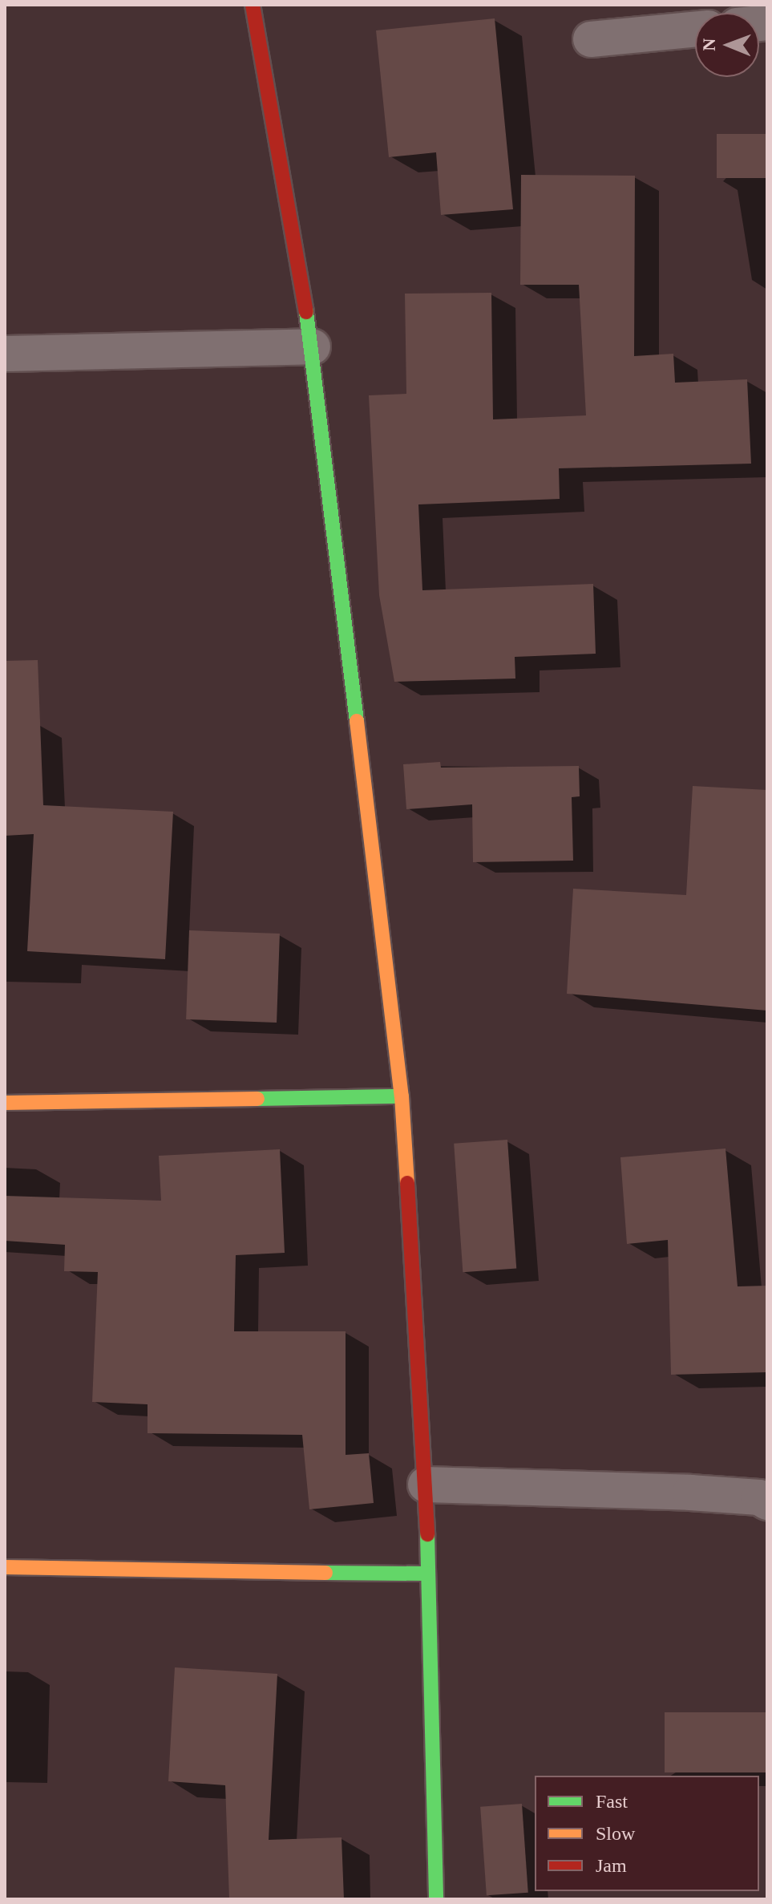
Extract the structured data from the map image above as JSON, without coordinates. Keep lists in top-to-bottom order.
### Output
{
  "legend": ["Fast", "Slow", "Jam"],
  "north": "left"
}
